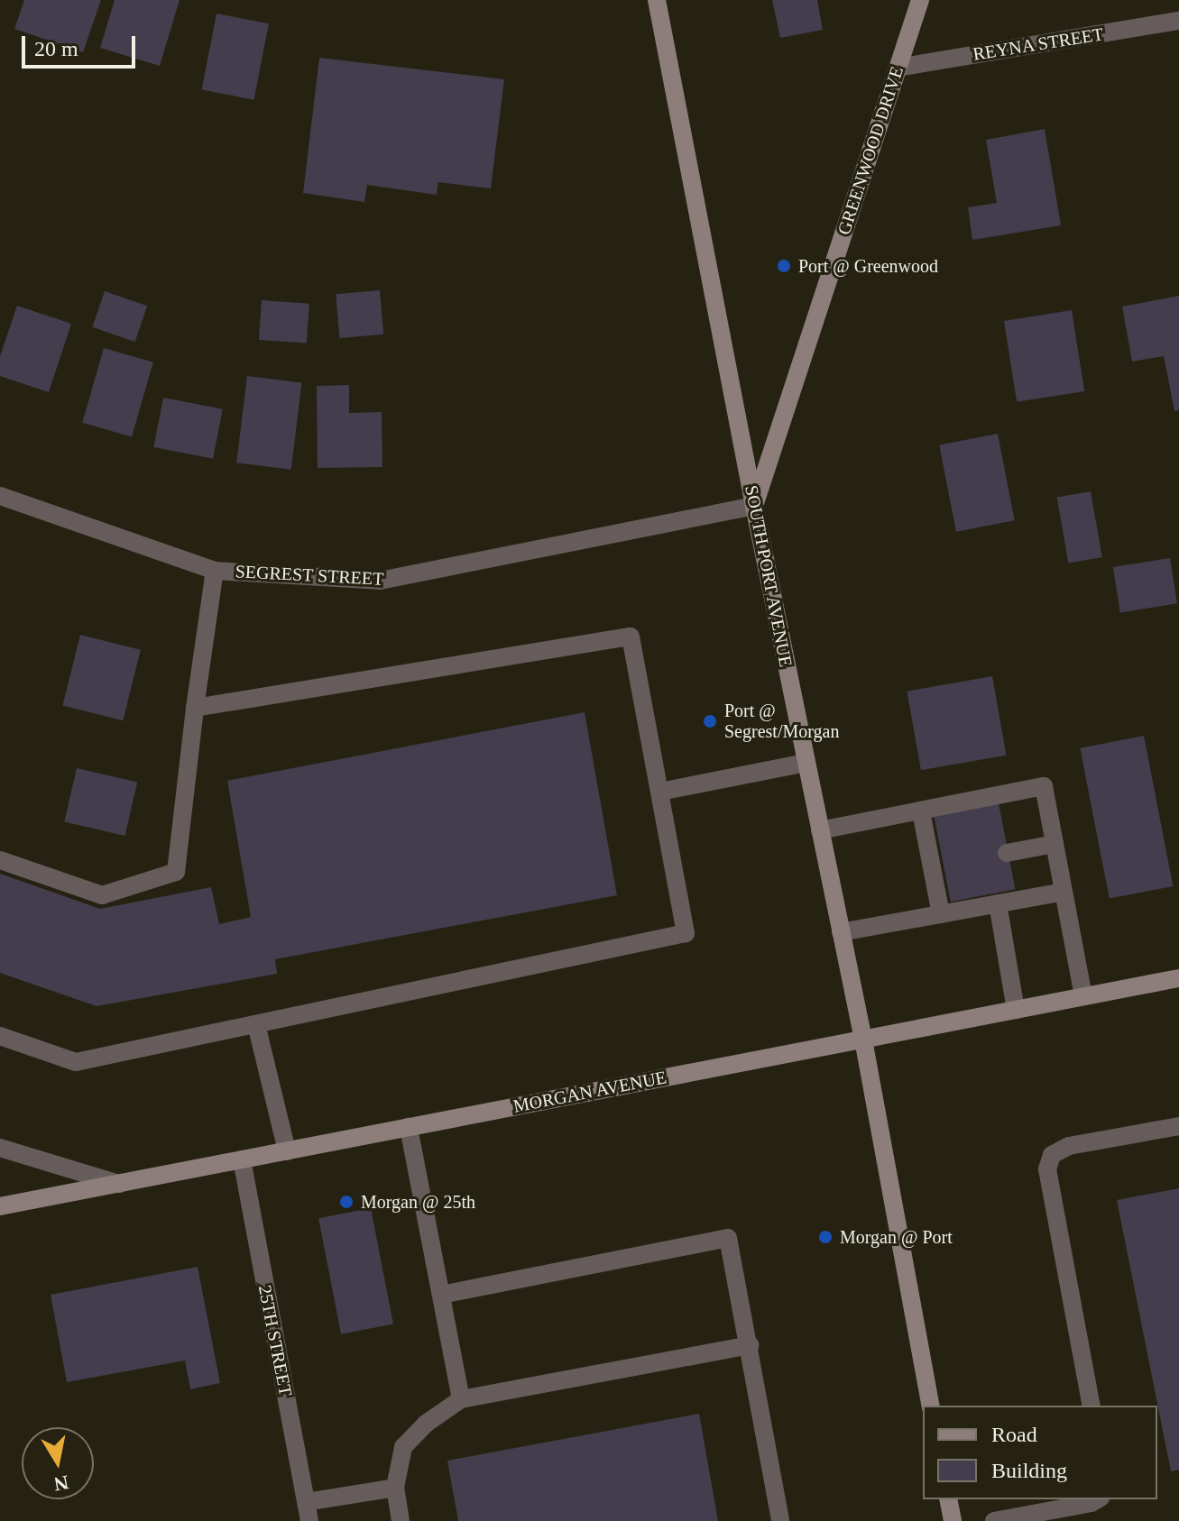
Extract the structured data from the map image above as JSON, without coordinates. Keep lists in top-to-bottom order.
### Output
{
  "streets": {
    "main road": ["GREENWOOD DRIVE", "SOUTH PORT AVENUE", "MORGAN AVENUE"],
    "street": ["REYNA STREET", "SEGREST STREET", "25TH STREET"]
  },
  "crossings": [
    ["REYNA STREET", "GREENWOOD DRIVE"],
    ["GREENWOOD DRIVE", "SEGREST STREET"],
    ["GREENWOOD DRIVE", "SOUTH PORT AVENUE"],
    ["SEGREST STREET", "SOUTH PORT AVENUE"],
    ["SOUTH PORT AVENUE", "MORGAN AVENUE"],
    ["MORGAN AVENUE", "25TH STREET"]
  ],
  "places": [
    "Port @ Greenwood",
    "Port @ Segrest/Morgan",
    "Morgan @ 25th",
    "Morgan @ Port"
  ],
  "legend": ["Road", "Building"],
  "scale_bar": "20 m",
  "north": "bottom"
}
